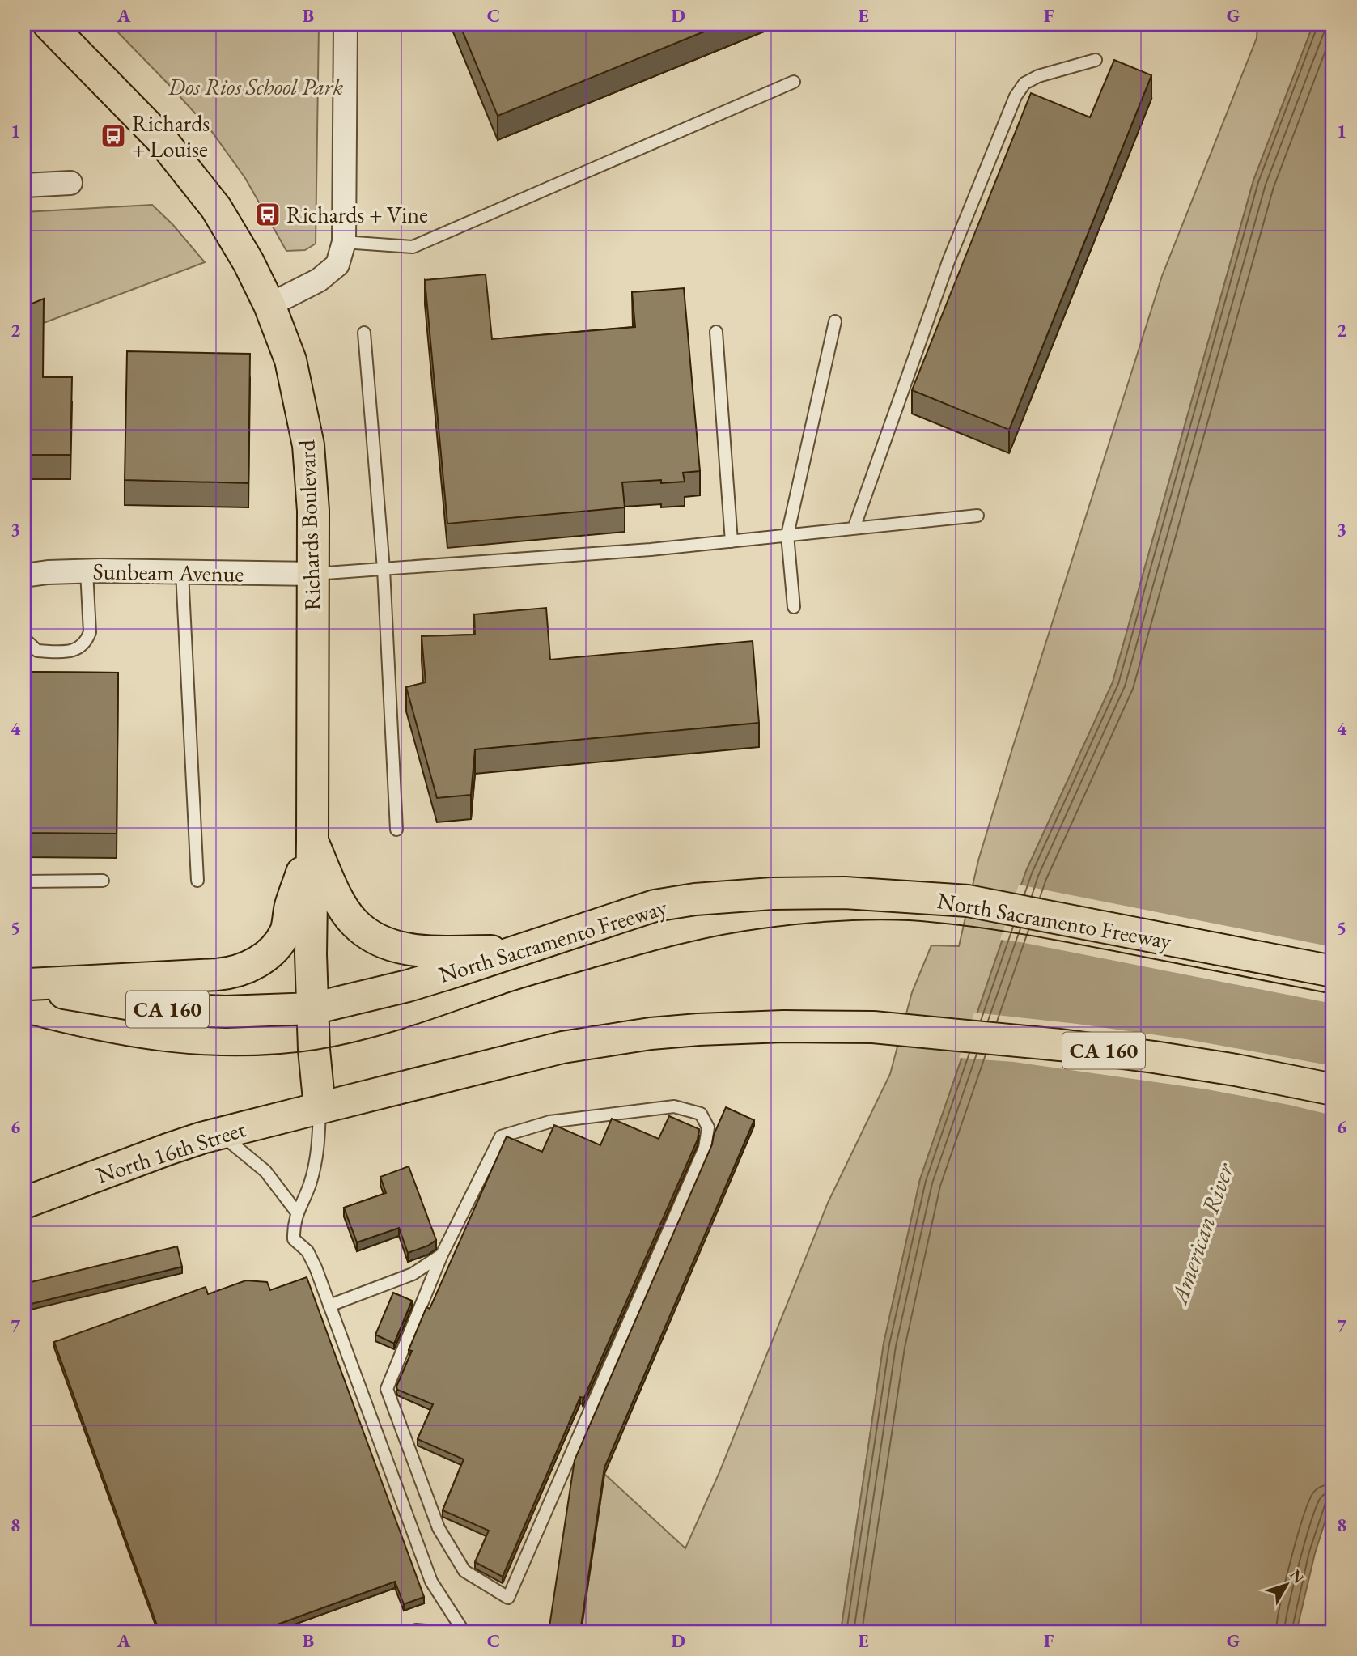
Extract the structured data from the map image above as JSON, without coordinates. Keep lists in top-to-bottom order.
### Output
{
  "streets": {
    "main road": [
      "Richards Boulevard",
      "North Sacramento Freeway",
      "CA 160",
      "North 16th Street"
    ],
    "street": ["Sunbeam Avenue"]
  },
  "crossings": [
    ["Richards Boulevard", "Sunbeam Avenue"],
    ["Richards Boulevard", "North Sacramento Freeway"],
    ["Richards Boulevard", "CA 160"],
    ["Richards Boulevard", "North 16th Street"],
    ["North Sacramento Freeway", "CA 160"],
    ["CA 160", "North 16th Street"]
  ],
  "water": ["American River"],
  "parks": ["Dos Rios School Park"],
  "places": {
    "bus stop": ["Richards + Louise", "Richards + Vine"]
  },
  "north": "top right",
  "grid": {
    "columns": [
      "A",
      "B",
      "C",
      "D",
      "E",
      "F",
      "G"
    ],
    "rows": [
      "1",
      "2",
      "3",
      "4",
      "5",
      "6",
      "7",
      "8"
    ]
  }
}
